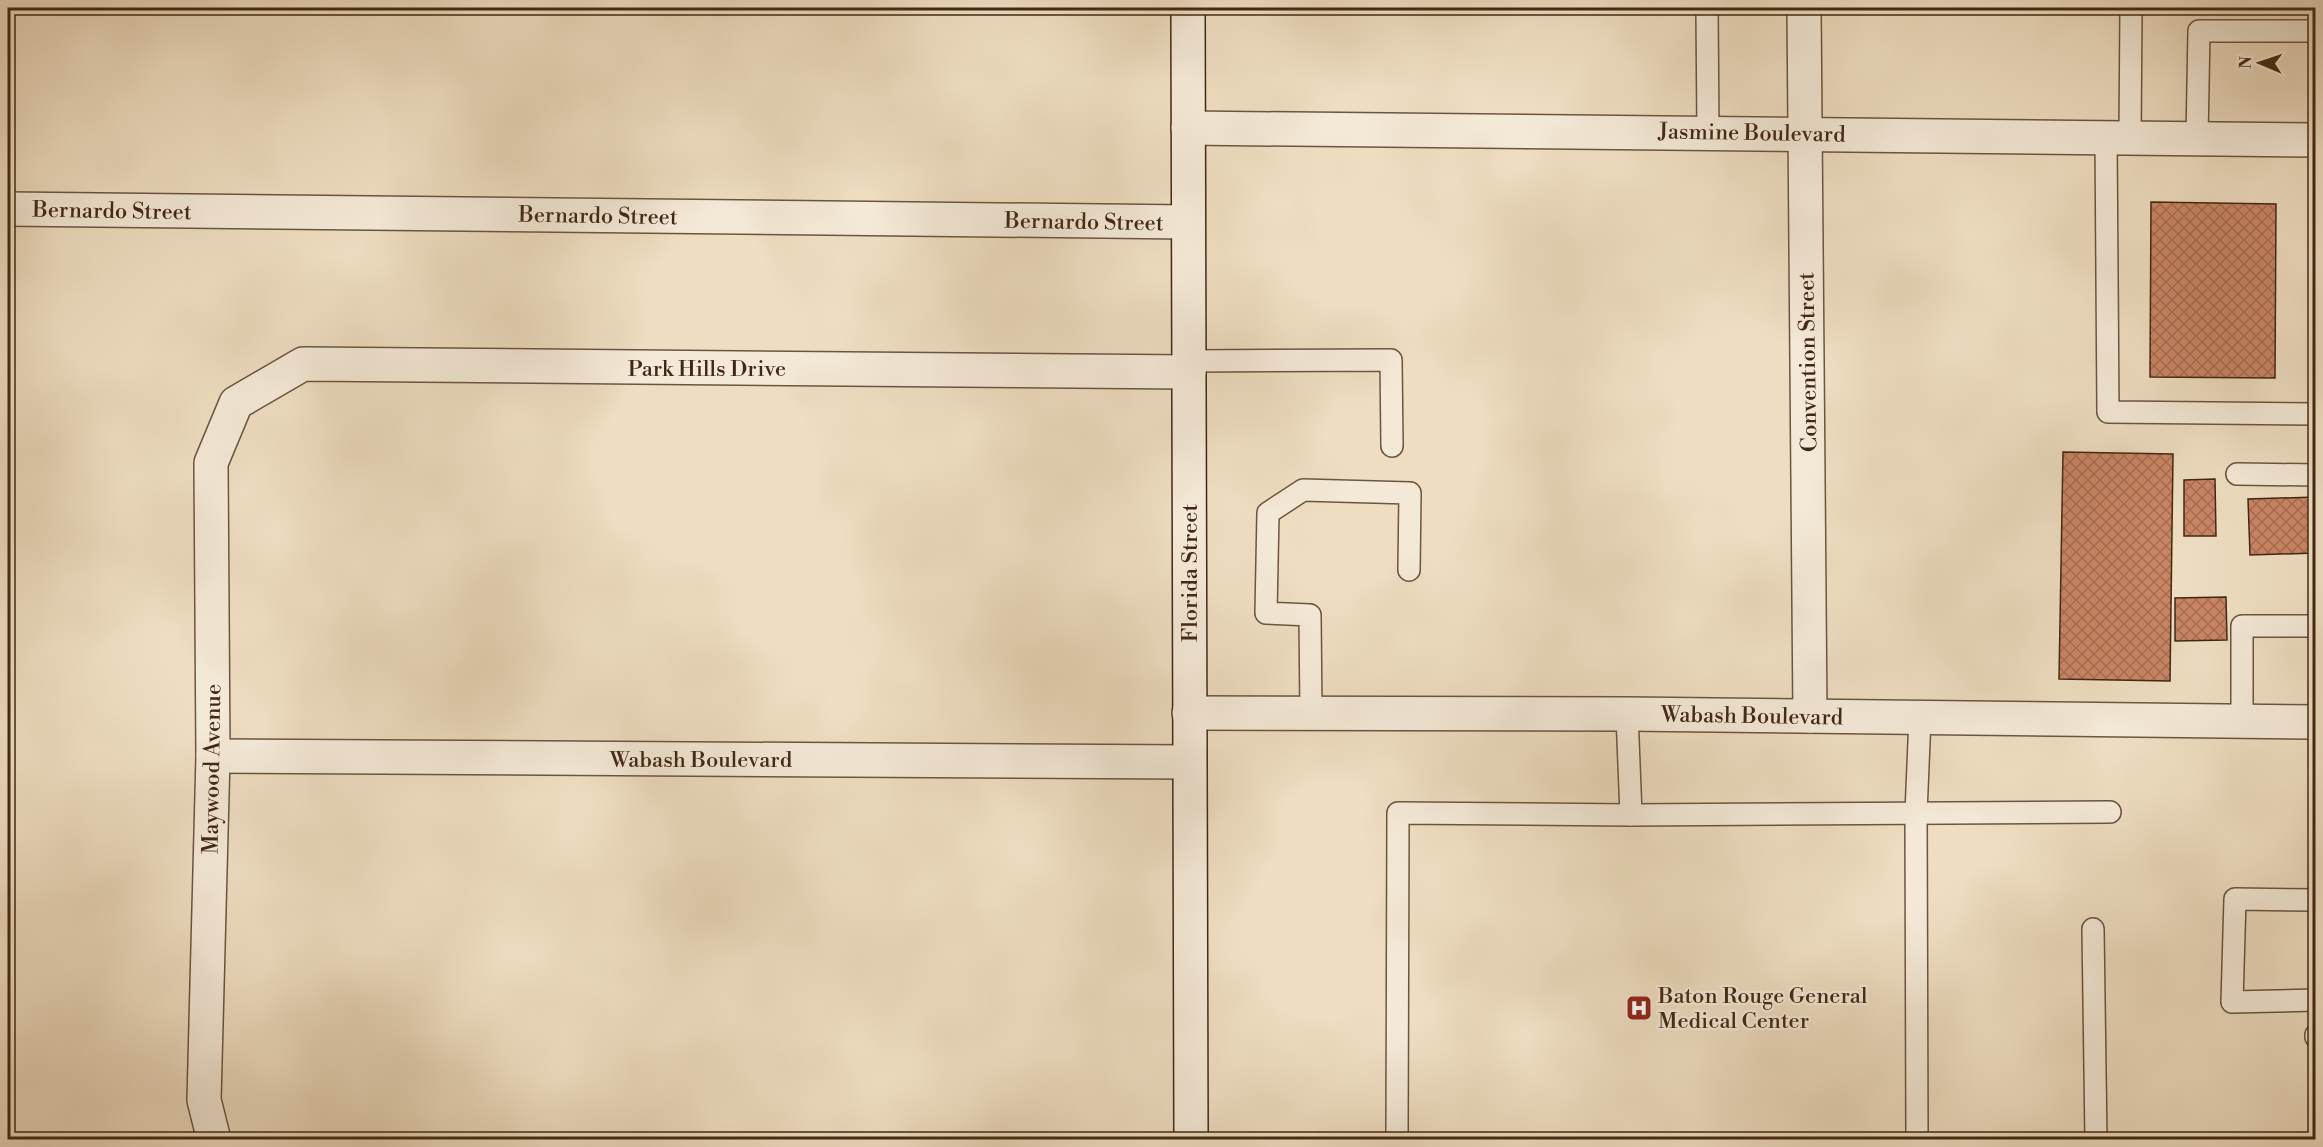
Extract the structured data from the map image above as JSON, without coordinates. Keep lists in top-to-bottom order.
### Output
{
  "streets": {
    "street": [
      "Jasmine Boulevard",
      "Bernardo Street",
      "Convention Street",
      "Park Hills Drive",
      "Florida Street",
      "Wabash Boulevard",
      "Maywood Avenue"
    ]
  },
  "crossings": [
    ["Jasmine Boulevard", "Convention Street"],
    ["Jasmine Boulevard", "Florida Street"],
    ["Bernardo Street", "Florida Street"],
    ["Convention Street", "Wabash Boulevard"],
    ["Park Hills Drive", "Florida Street"],
    ["Park Hills Drive", "Maywood Avenue"],
    ["Florida Street", "Wabash Boulevard"],
    ["Wabash Boulevard", "Maywood Avenue"]
  ],
  "places": {
    "hospital": ["Baton Rouge General Medical Center"]
  },
  "north": "left"
}
